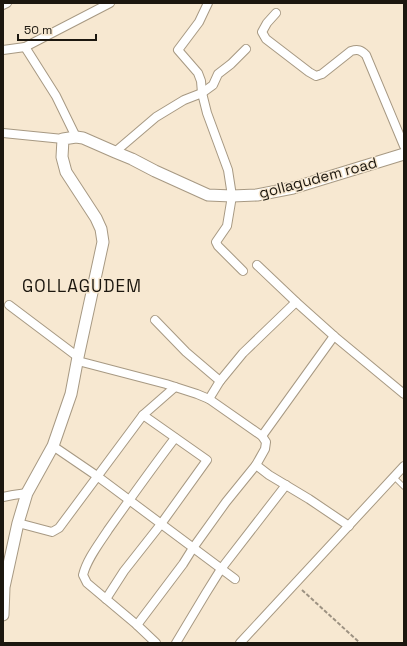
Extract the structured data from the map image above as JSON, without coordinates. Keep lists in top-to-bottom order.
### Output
{
  "streets": {
    "street": ["gollagudem road"]
  },
  "districts": ["GOLLAGUDEM"],
  "scale_bar": "50 m"
}
